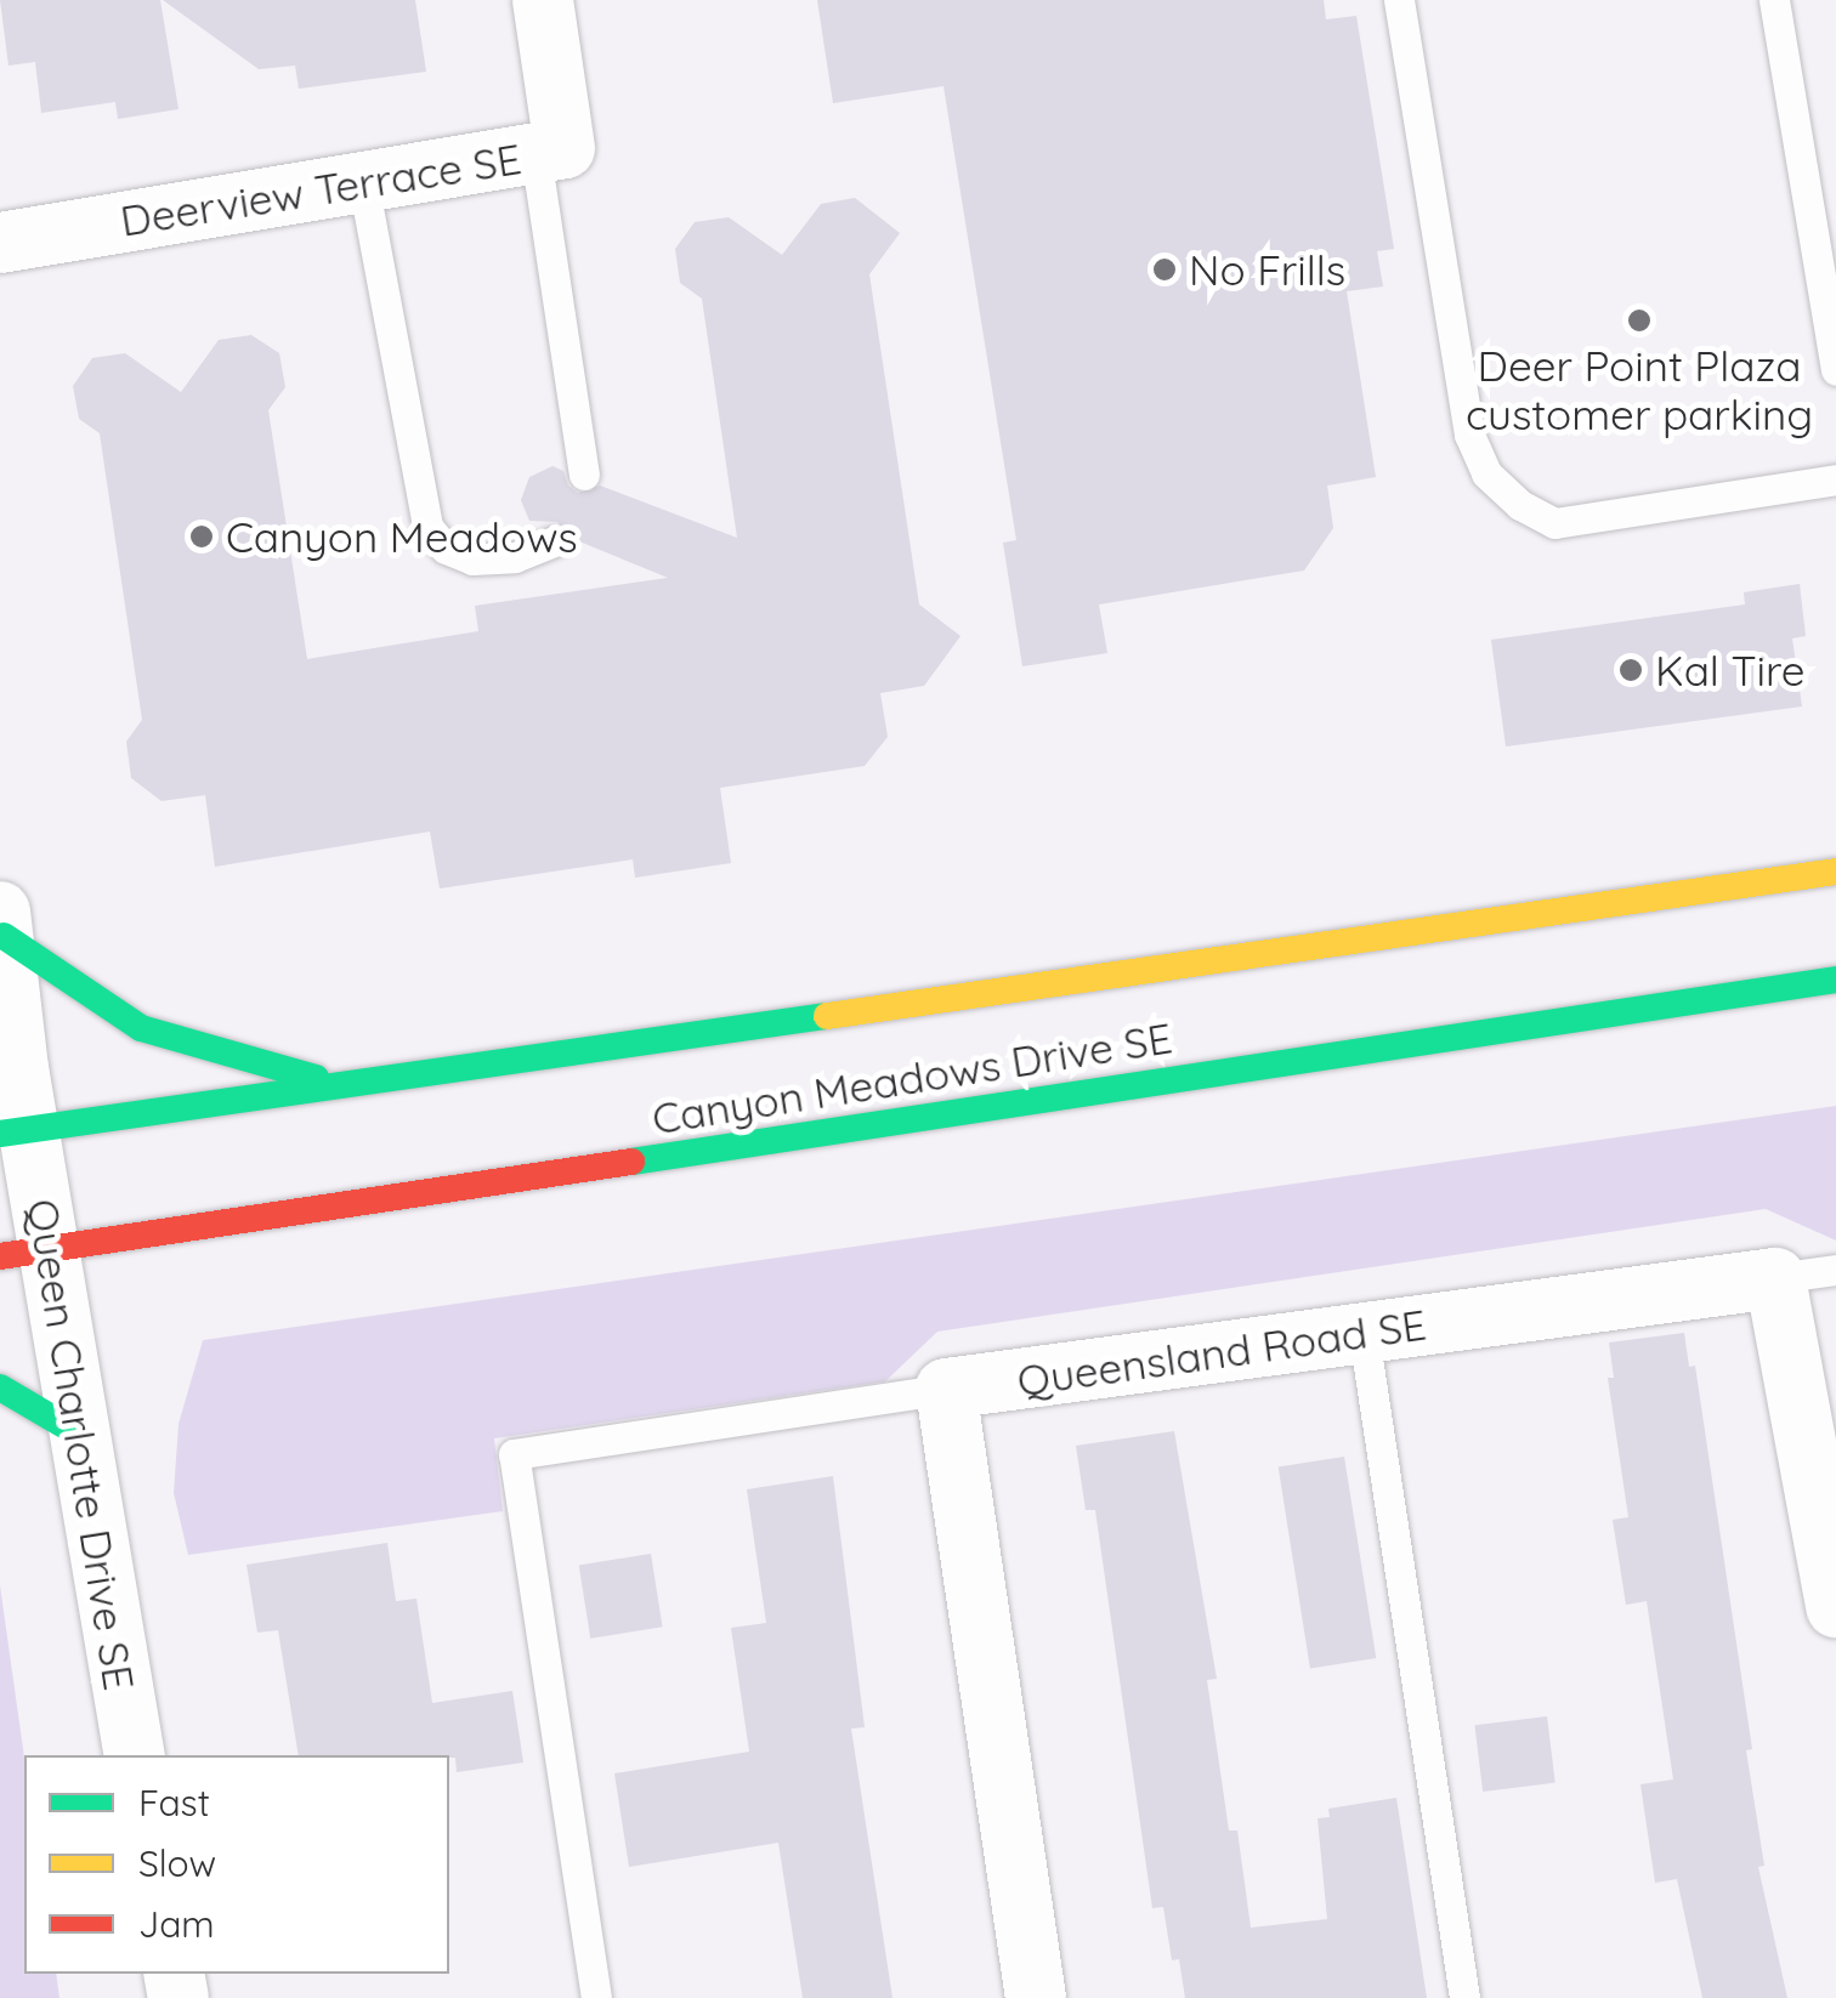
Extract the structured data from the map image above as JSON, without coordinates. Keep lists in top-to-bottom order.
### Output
{
  "streets": {
    "street": [
      "Deerview Terrace SE",
      "Canyon Meadows Drive SE",
      "Queensland Road SE",
      "Queen Charlotte Drive SE"
    ]
  },
  "crossings": [
    ["Canyon Meadows Drive SE", "Queen Charlotte Drive SE"]
  ],
  "places": [
    "No Frills",
    "Deer Point Plaza customer parking",
    "Canyon Meadows",
    "Kal Tire"
  ],
  "legend": ["Fast", "Slow", "Jam"]
}
